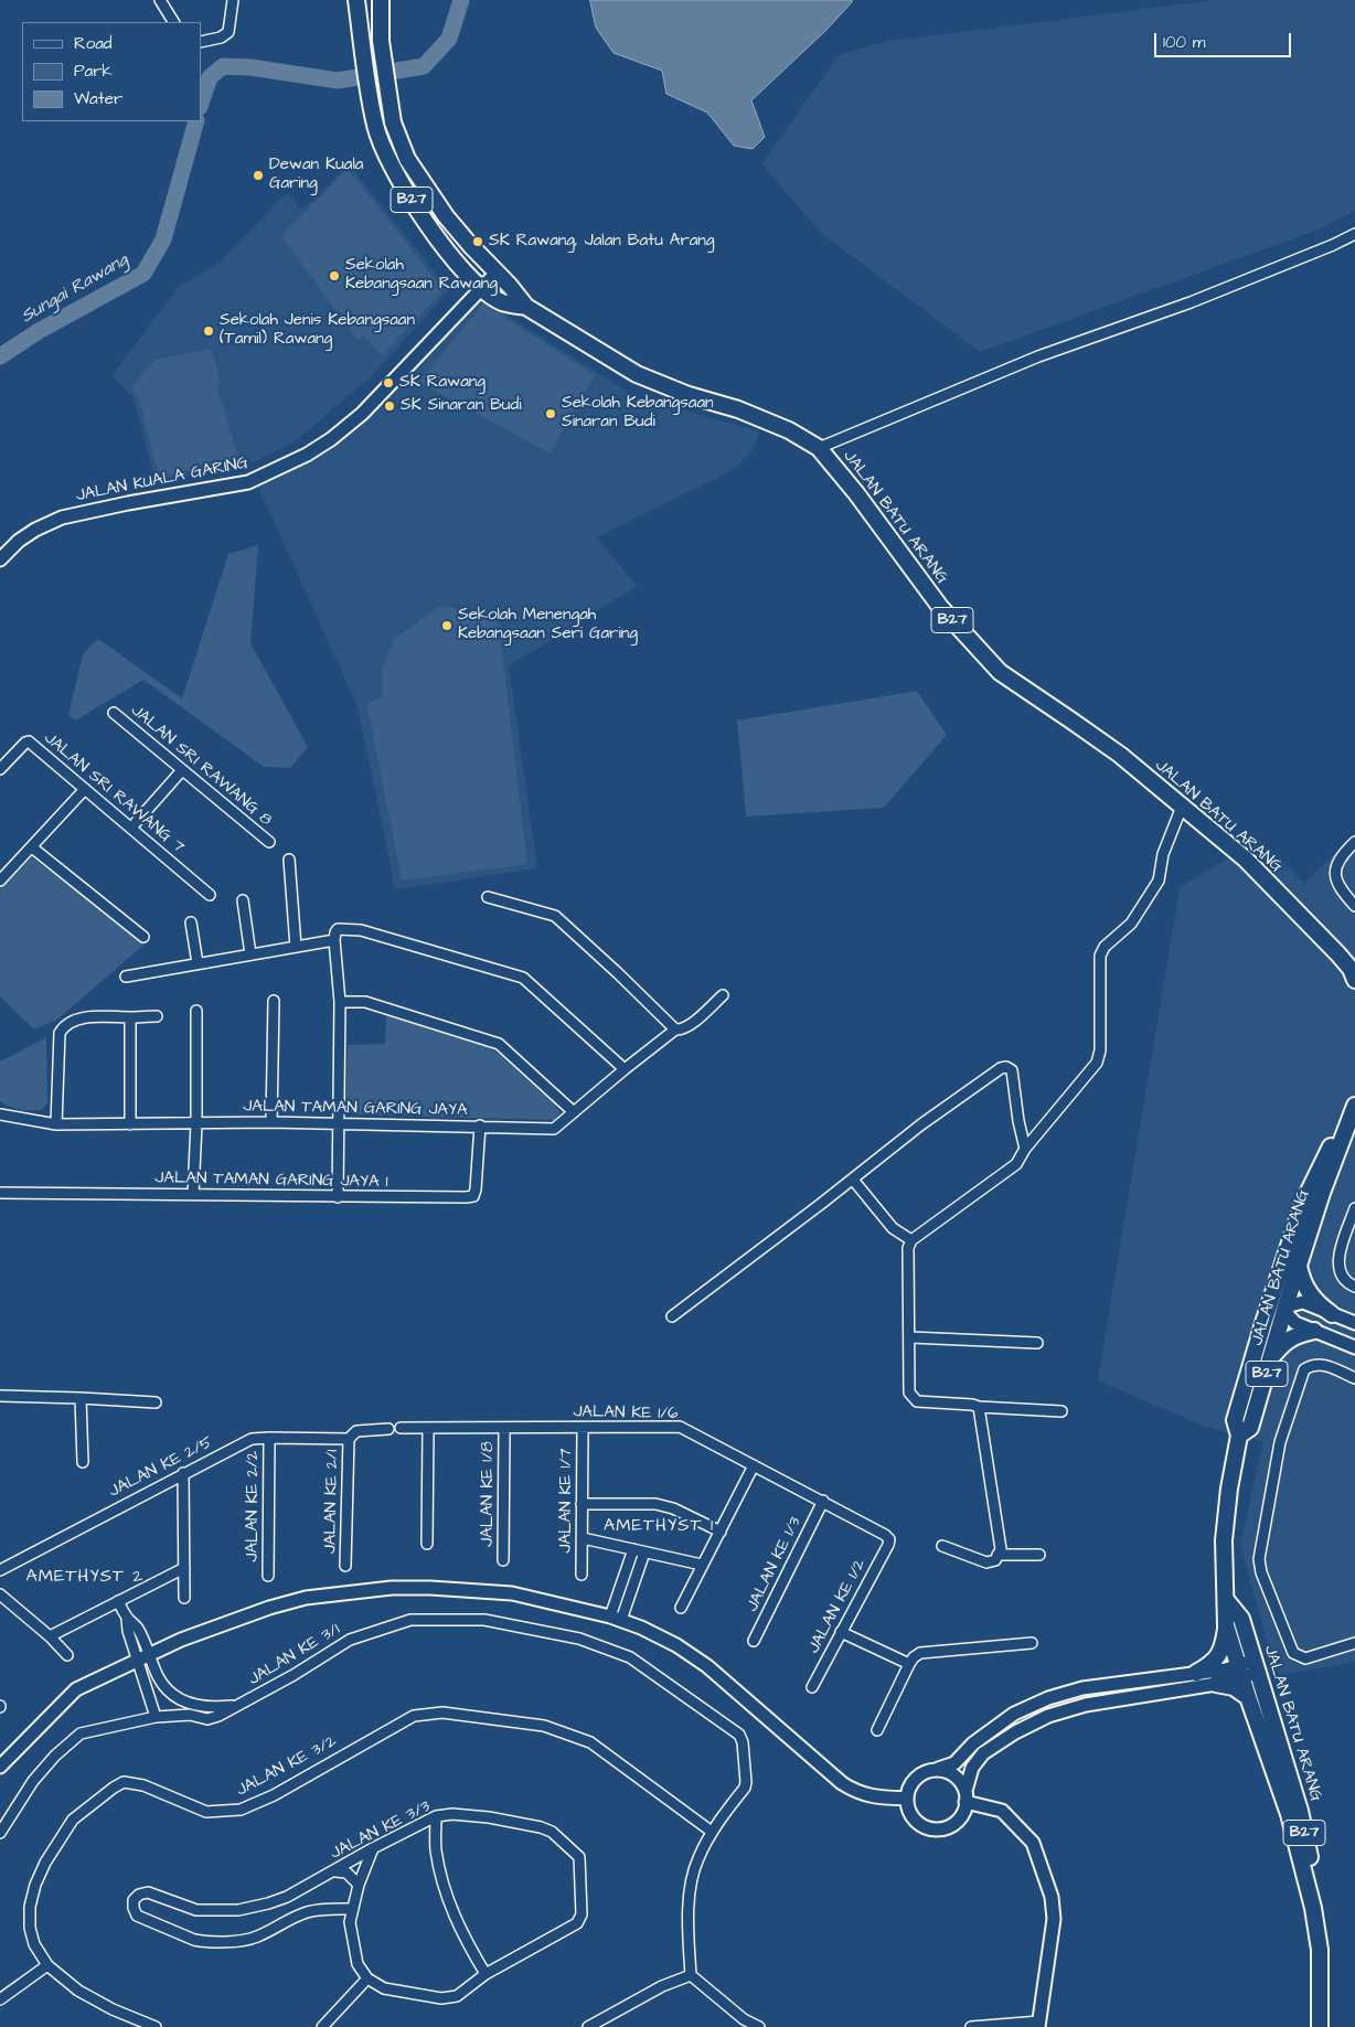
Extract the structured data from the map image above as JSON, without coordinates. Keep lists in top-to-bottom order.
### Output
{
  "streets": {
    "main road": ["B27", "JALAN BATU ARANG"],
    "street": [
      "JALAN KUALA GARING",
      "JALAN SRI RAWANG 8",
      "JALAN SRI RAWANG 7",
      "JALAN TAMAN GARING JAYA",
      "JALAN TAMAN GARING JAYA 1",
      "JALAN KE 1/6",
      "JALAN KE 2/5",
      "JALAN KE 1/8",
      "JALAN KE 1/7",
      "JALAN KE 2/1",
      "JALAN KE 2/2",
      "JALAN KE 1/3",
      "JALAN KE 1/2",
      "JALAN KE 3/1",
      "JALAN KE 3/2",
      "JALAN KE 3/3"
    ]
  },
  "crossings": [
    ["JALAN KUALA GARING", "JALAN BATU ARANG"],
    ["JALAN TAMAN GARING JAYA", "JALAN TAMAN GARING JAYA 1"],
    ["JALAN KE 1/6", "JALAN KE 1/8"],
    ["JALAN KE 1/6", "JALAN KE 1/7"],
    ["JALAN KE 1/6", "JALAN KE 1/3"],
    ["JALAN KE 1/6", "JALAN KE 1/2"],
    ["JALAN KE 2/5", "JALAN KE 2/1"],
    ["JALAN KE 2/5", "JALAN KE 2/2"],
    ["JALAN KE 3/1", "JALAN KE 3/2"]
  ],
  "districts": ["AMETHYST 1", "AMETHYST 2"],
  "water": ["Sungai Rawang"],
  "places": [
    "Dewan Kuala Garing",
    "SK Rawang, Jalan Batu Arang",
    "Sekolah Kebangsaan Rawang",
    "Sekolah Jenis Kebangsaan (Tamil) Rawang",
    "SK Rawang",
    "SK Sinaran Budi",
    "Sekolah Kebangsaan Sinaran Budi",
    "Sekolah Menengah Kebangsaan Seri Garing"
  ],
  "legend": ["Road", "Park", "Water"],
  "scale_bar": "100 m"
}
